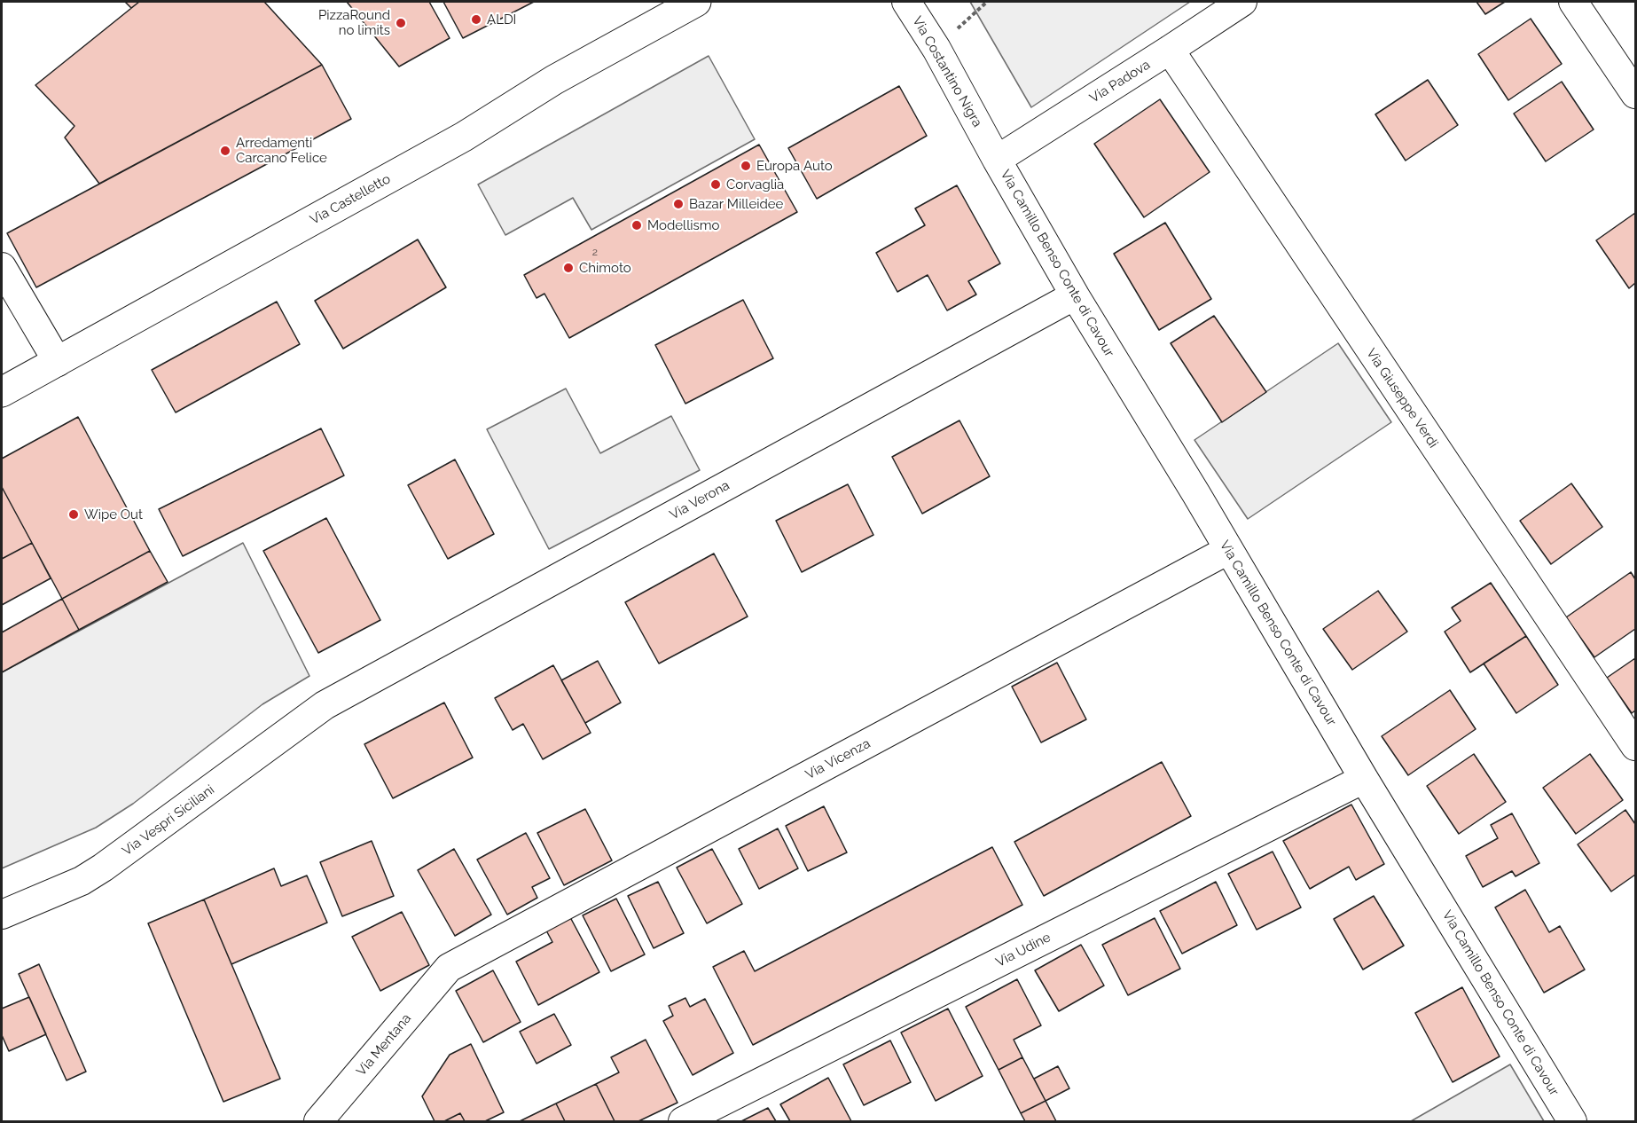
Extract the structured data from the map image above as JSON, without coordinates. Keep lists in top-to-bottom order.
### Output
{
  "streets": {
    "main road": ["Via Castelletto"],
    "street": [
      "Via Costantino Nigra",
      "Via Padova",
      "Via Camillo Benso Conte di Cavour",
      "Via Giuseppe Verdi",
      "Via Verona",
      "Via Vicenza",
      "Via Vespri Siciliani",
      "Via Udine",
      "Via Mentana"
    ]
  },
  "crossings": [
    ["Via Costantino Nigra", "Via Padova"],
    ["Via Costantino Nigra", "Via Camillo Benso Conte di Cavour"],
    ["Via Padova", "Via Camillo Benso Conte di Cavour"],
    ["Via Padova", "Via Giuseppe Verdi"],
    ["Via Camillo Benso Conte di Cavour", "Via Verona"],
    ["Via Camillo Benso Conte di Cavour", "Via Vicenza"],
    ["Via Camillo Benso Conte di Cavour", "Via Udine"],
    ["Via Verona", "Via Vespri Siciliani"],
    ["Via Vicenza", "Via Mentana"]
  ],
  "places": [
    "ALDI",
    "PizzaRound no limits",
    "Arredamenti Carcano Felice",
    "Europa Auto",
    "Corvaglia",
    "Bazar Milleidee",
    "Modellismo",
    "Chimoto",
    "Wipe Out"
  ],
  "house_numbers": ["2"]
}
